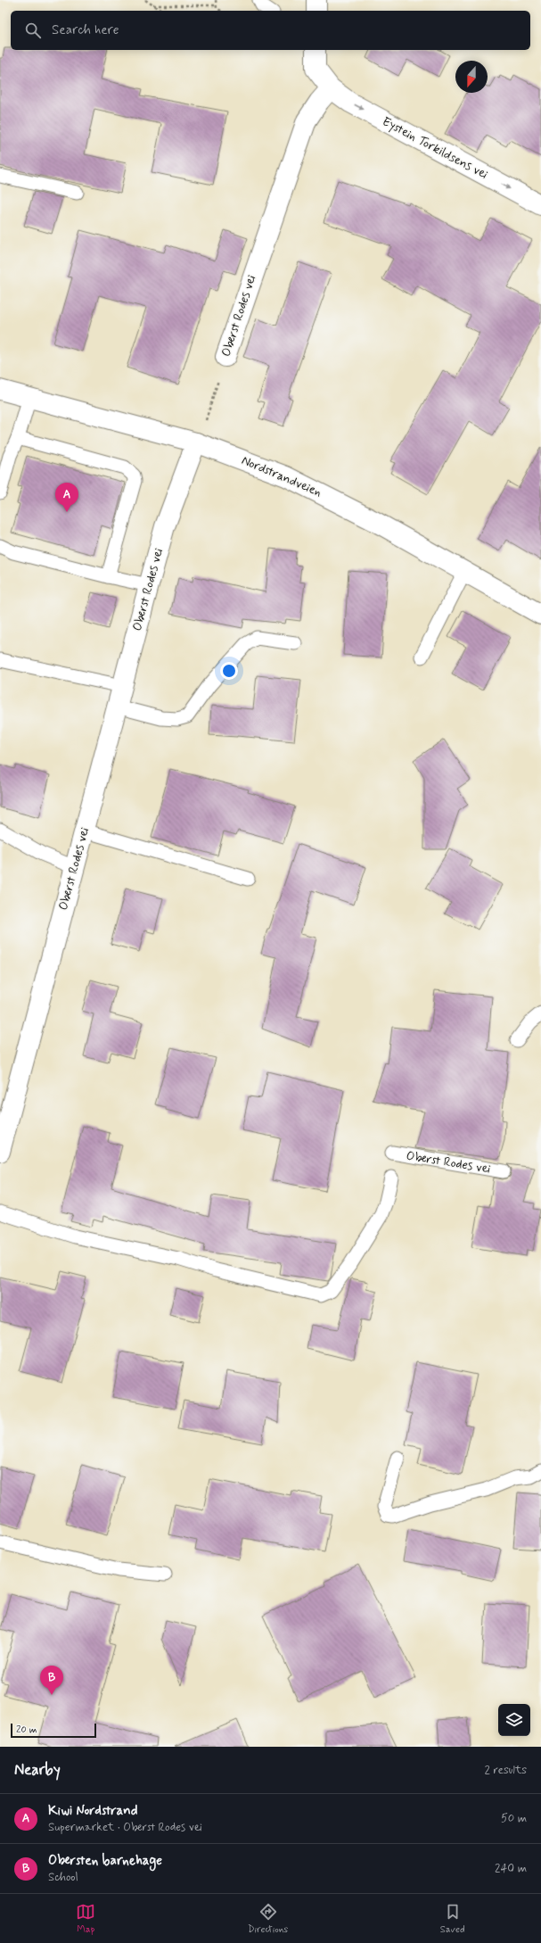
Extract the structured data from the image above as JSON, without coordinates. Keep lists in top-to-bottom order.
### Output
{
  "streets": {
    "street": ["Eystein Torkildsens vei", "Oberst Rodes vei", "Nordstrandveien"]
  },
  "crossings": [
    ["Eystein Torkildsens vei", "Oberst Rodes vei"],
    ["Oberst Rodes vei", "Nordstrandveien"]
  ],
  "one_way": ["Eystein Torkildsens vei"],
  "scale_bar": "20 m",
  "north": "bottom",
  "page": {
    "search": "Search here",
    "pins": ["A", "B"],
    "scale": "20 m",
    "heading": ["Nearby", "2 results"],
    "list": [
      {
        "mark": "A",
        "name": "Kiwi Nordstrand",
        "note": "Supermarket · Oberst Rodes vei",
        "value": "50 m"
      },
      {
        "mark": "B",
        "name": "Obersten barnehage",
        "note": "School",
        "value": "240 m"
      }
    ],
    "nav": ["Map", "Directions", "Saved"]
  }
}
